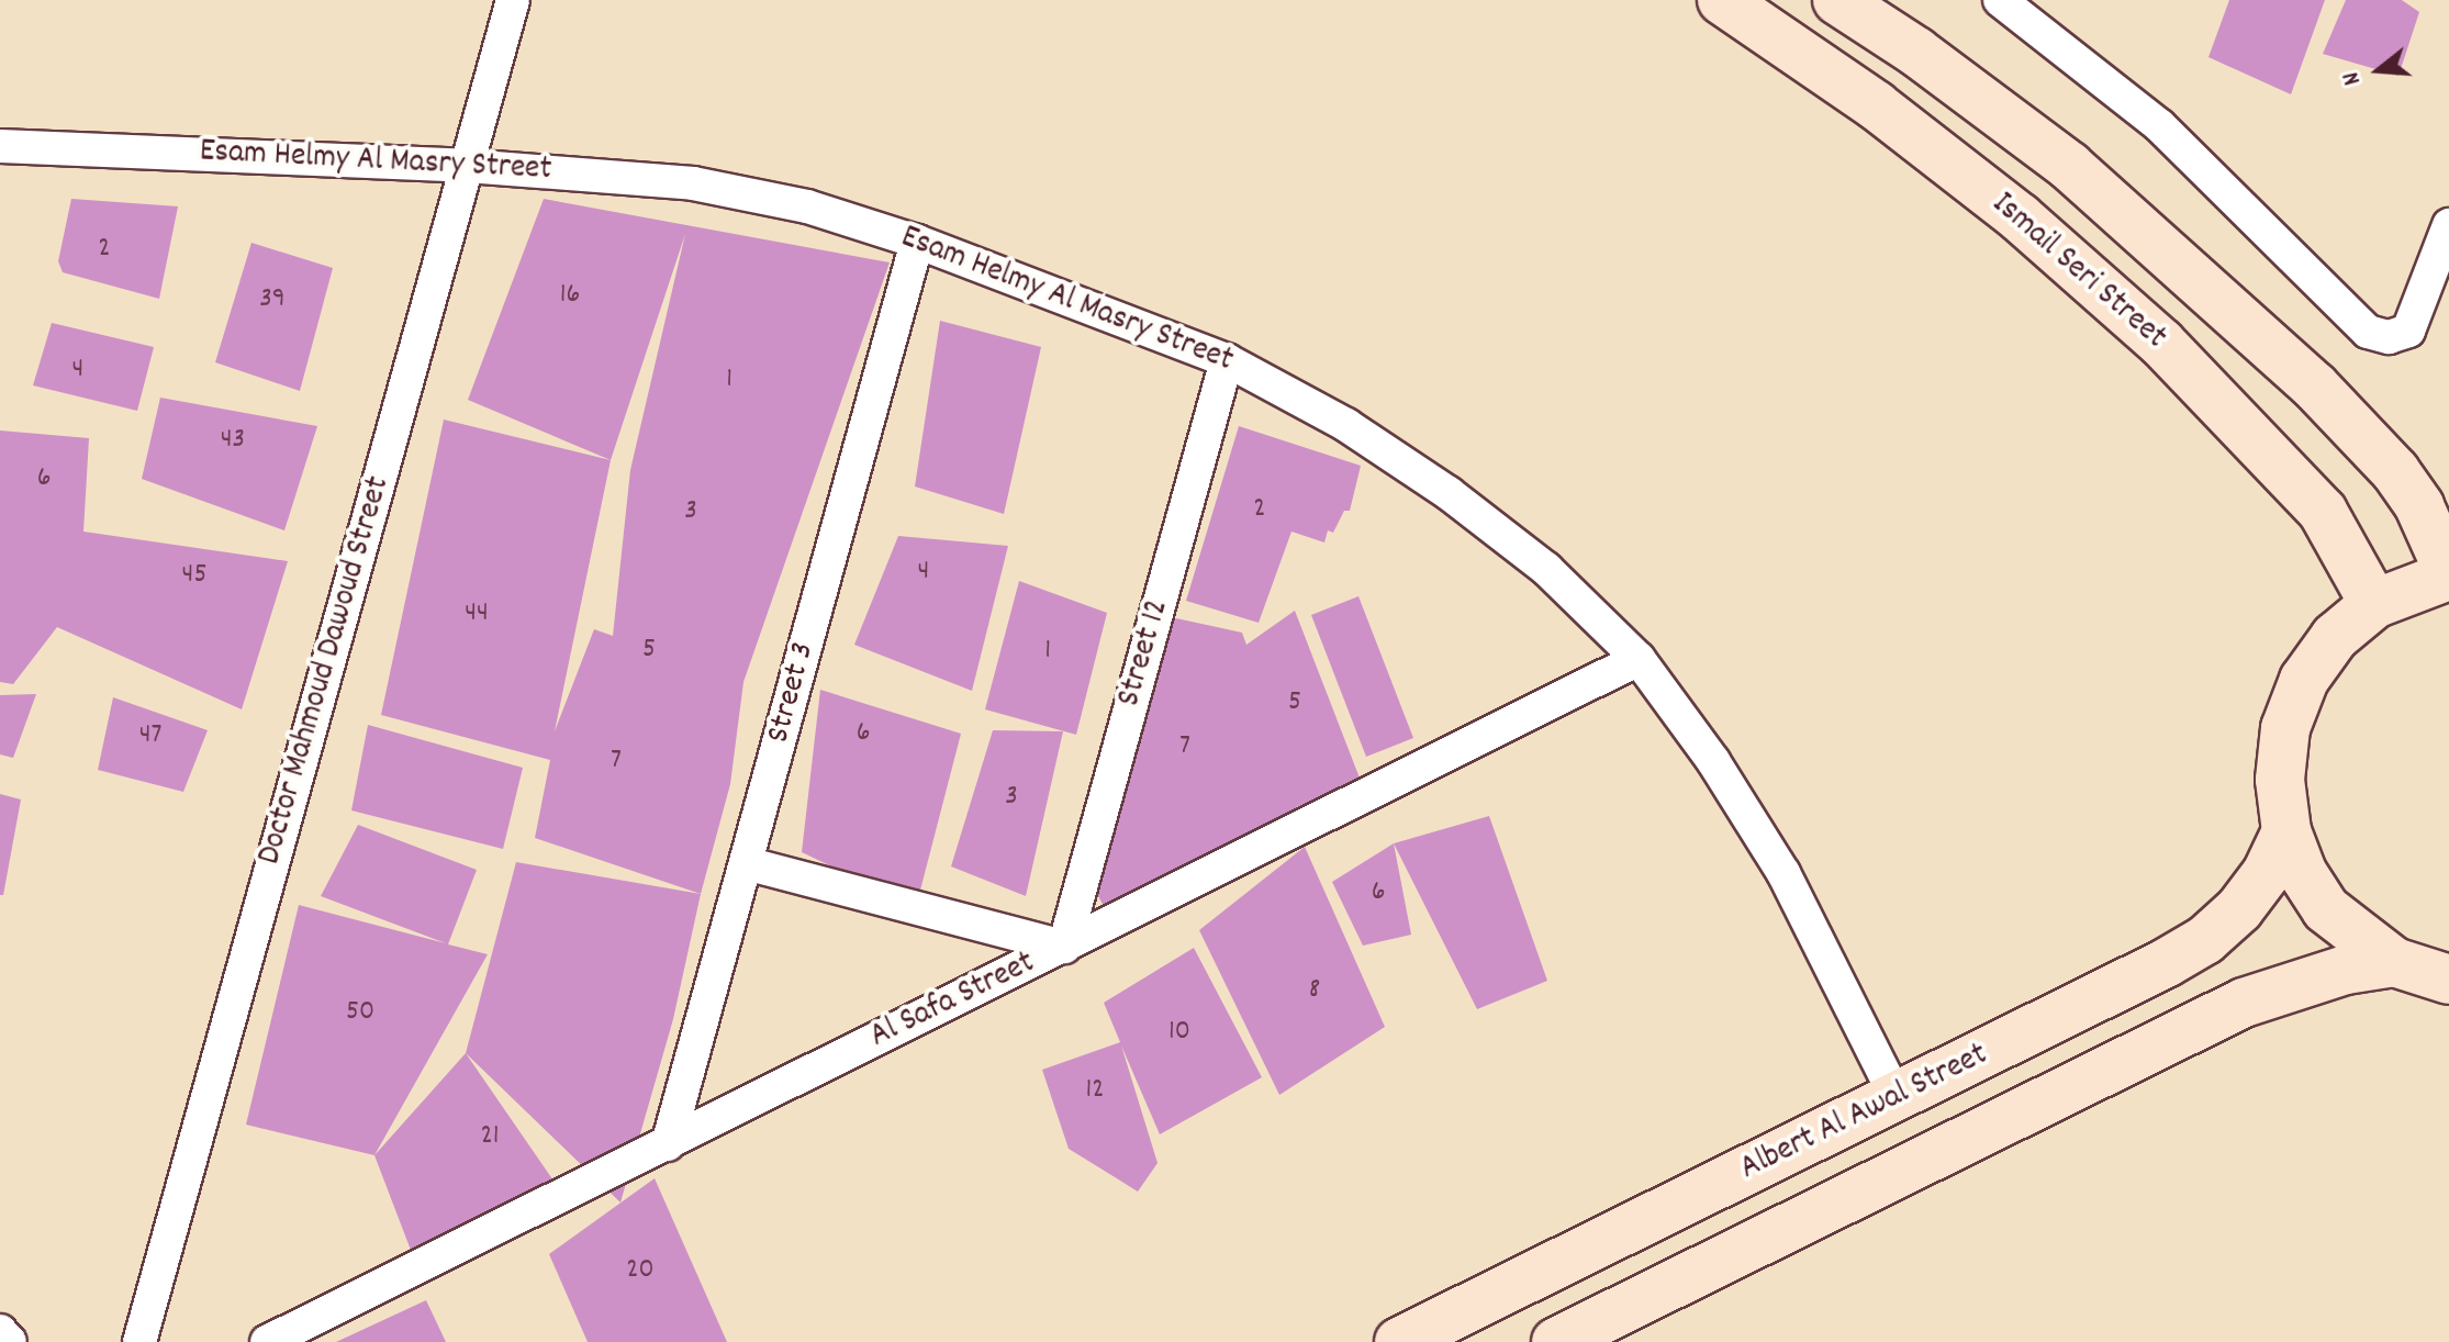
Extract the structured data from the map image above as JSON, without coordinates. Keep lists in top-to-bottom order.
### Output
{
  "streets": {
    "main road": ["Ismail Seri Street", "Albert Al Awal Street"],
    "street": [
      "Esam Helmy Al Masry Street",
      "Street 12",
      "Doctor Mahmoud Dawoud Street",
      "Street 3",
      "Al Safa Street"
    ]
  },
  "crossings": [
    ["Esam Helmy Al Masry Street", "Street 12"],
    ["Esam Helmy Al Masry Street", "Doctor Mahmoud Dawoud Street"],
    ["Esam Helmy Al Masry Street", "Street 3"],
    ["Esam Helmy Al Masry Street", "Al Safa Street"],
    ["Esam Helmy Al Masry Street", "Albert Al Awal Street"],
    ["Street 12", "Al Safa Street"],
    ["Street 3", "Al Safa Street"]
  ],
  "house_numbers": [
    "2",
    "16",
    "39",
    "4",
    "1",
    "43",
    "6",
    "2",
    "3",
    "4",
    "45",
    "44",
    "5",
    "1",
    "5",
    "6",
    "47",
    "7",
    "7",
    "3",
    "6",
    "8",
    "50",
    "10",
    "12",
    "21",
    "20"
  ],
  "north": "left"
}
